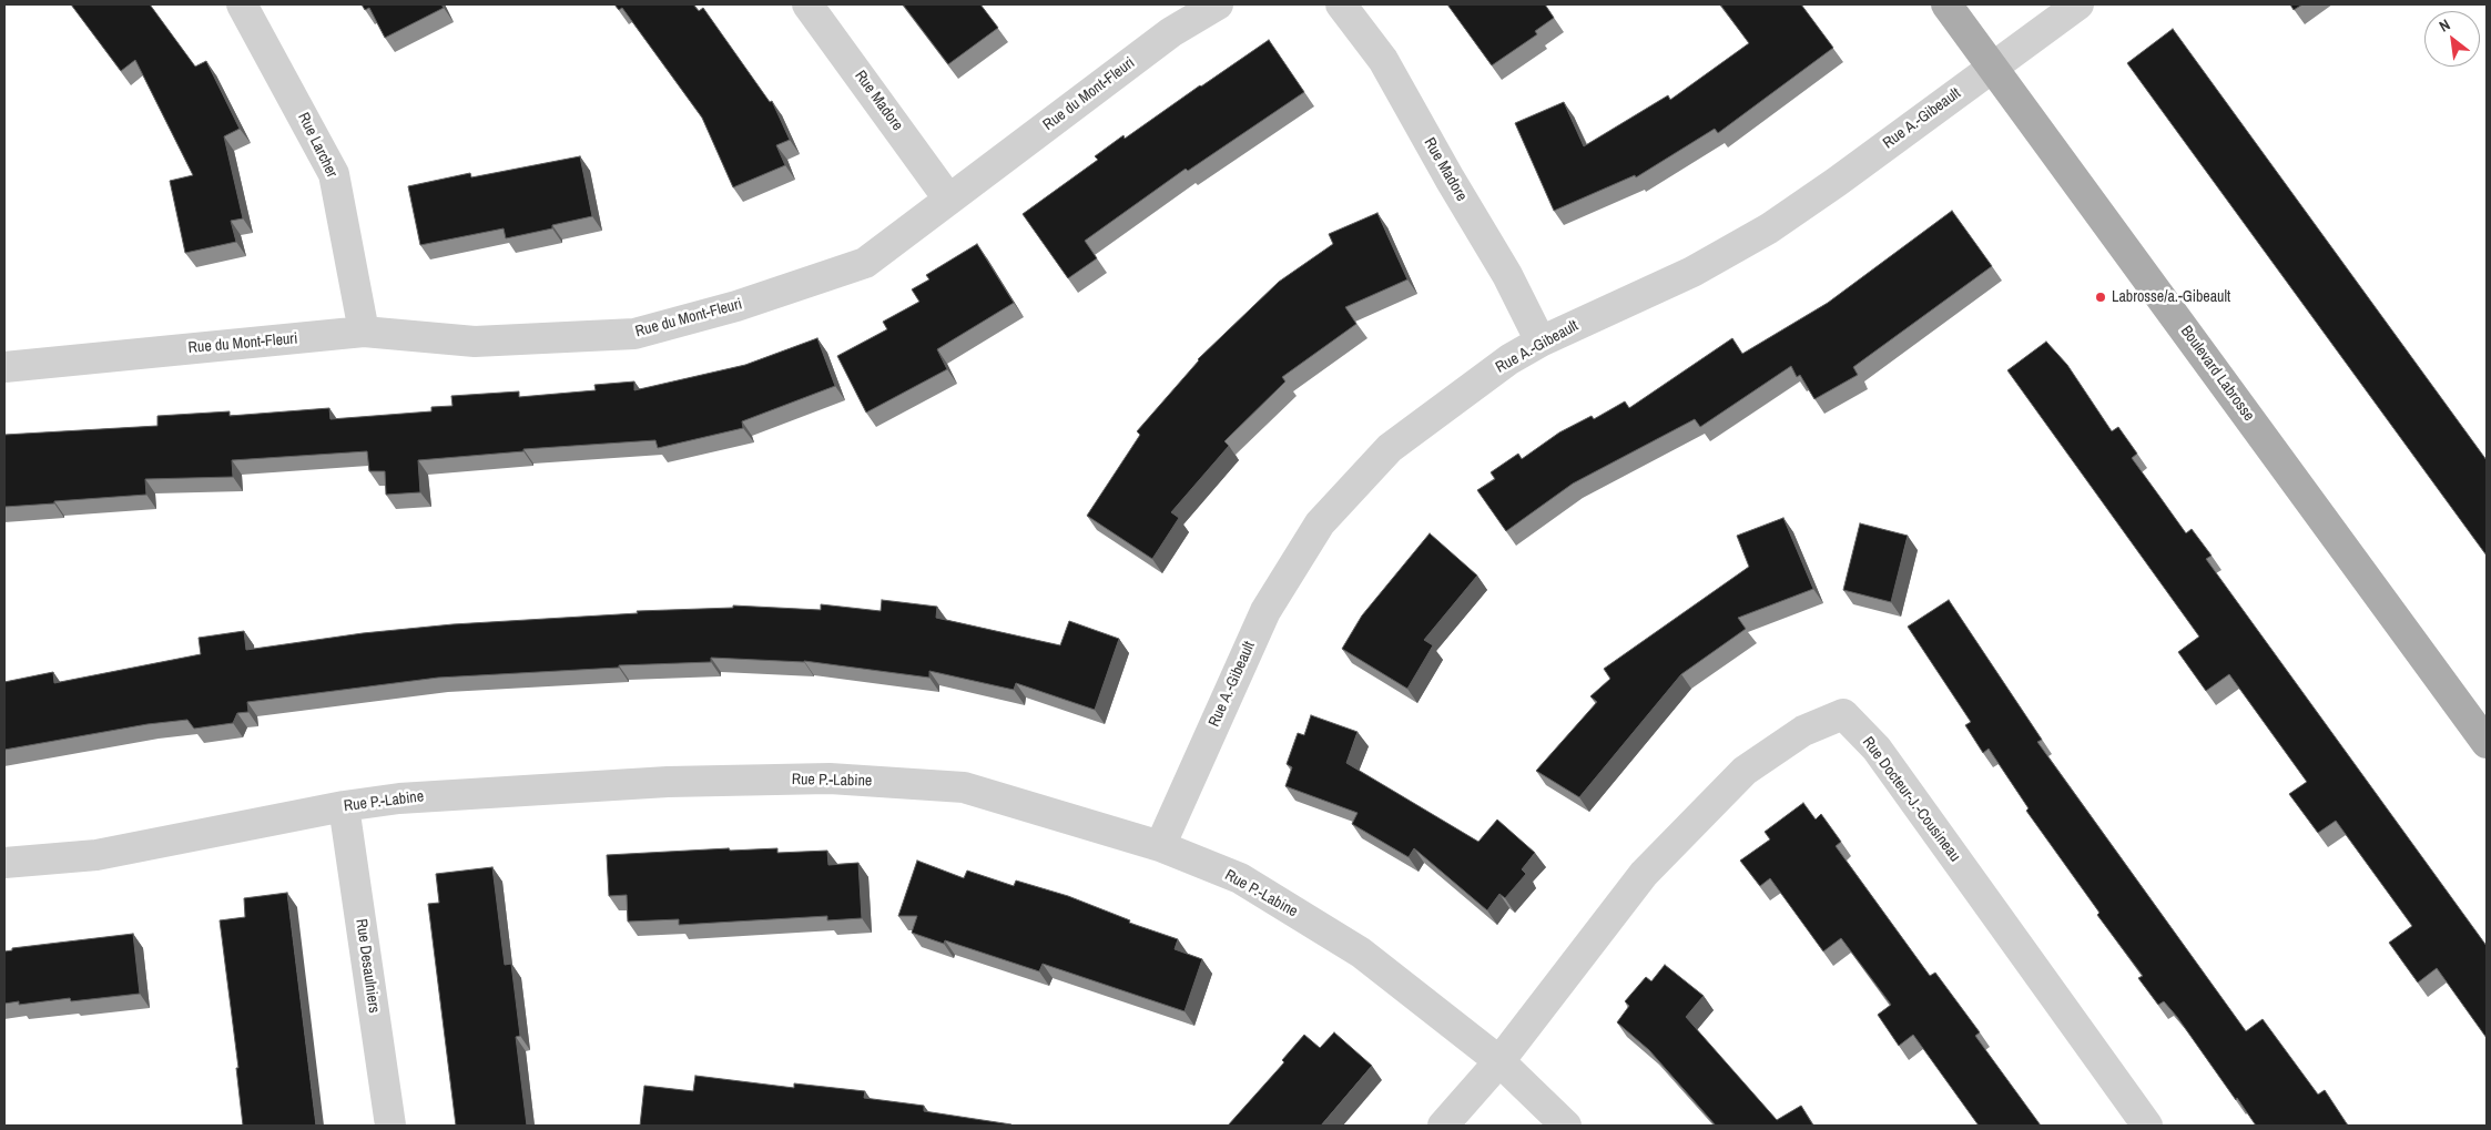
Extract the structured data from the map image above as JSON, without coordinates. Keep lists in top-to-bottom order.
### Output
{
  "streets": {
    "main road": ["Boulevard Labrosse"],
    "street": [
      "Rue du Mont-Fleuri",
      "Rue Madore",
      "Rue A.-Gibeault",
      "Rue Larcher",
      "Rue P.-Labine",
      "Rue Docteur-J.-Cousineau",
      "Rue Desaulniers"
    ]
  },
  "crossings": [
    ["Rue du Mont-Fleuri", "Rue Madore"],
    ["Rue du Mont-Fleuri", "Rue Larcher"],
    ["Rue Madore", "Rue A.-Gibeault"],
    ["Rue A.-Gibeault", "Boulevard Labrosse"],
    ["Rue A.-Gibeault", "Rue P.-Labine"],
    ["Rue P.-Labine", "Rue Docteur-J.-Cousineau"],
    ["Rue P.-Labine", "Rue Desaulniers"]
  ],
  "places": ["Labrosse/a.-Gibeault"],
  "north": "top left"
}
